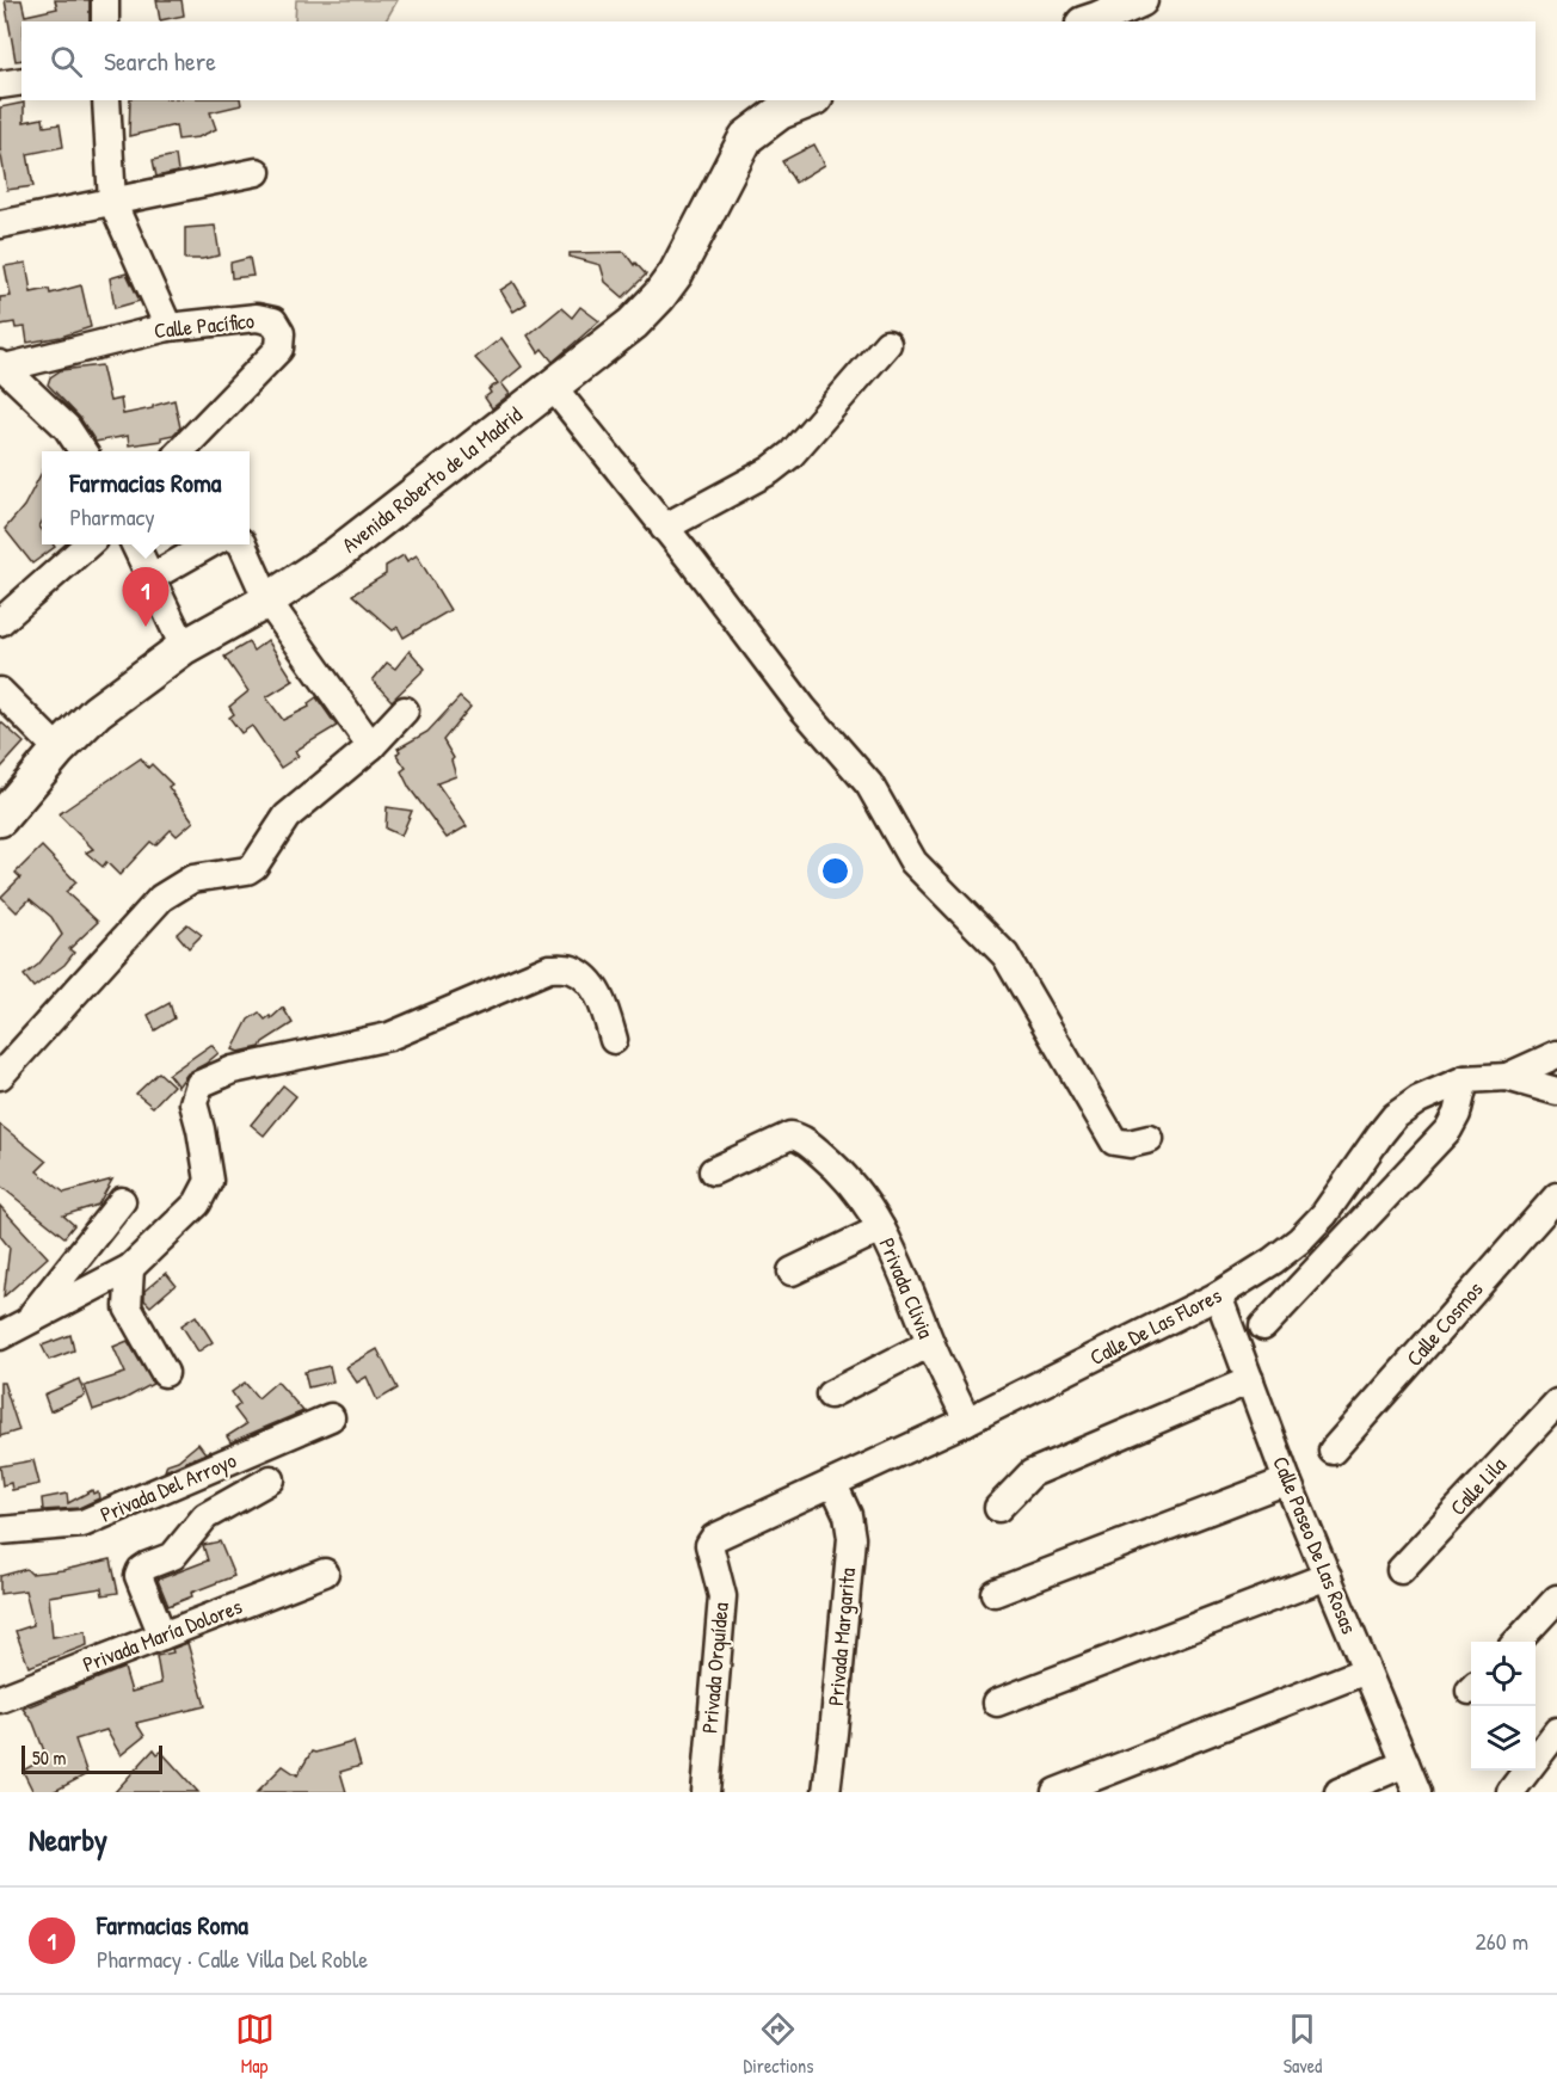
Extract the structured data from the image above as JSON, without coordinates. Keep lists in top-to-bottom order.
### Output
{
  "streets": {
    "main road": ["Avenida Roberto de la Madrid"],
    "street": [
      "Calle Pacífico",
      "Privada Clivia",
      "Calle Cosmos",
      "Calle De Las Flores",
      "Calle Lila",
      "Privada Del Arroyo",
      "Calle Paseo De Las Rosas",
      "Privada María Dolores",
      "Privada Margarita",
      "Privada Orquídea"
    ]
  },
  "crossings": [
    ["Privada Clivia", "Calle De Las Flores"],
    ["Calle De Las Flores", "Calle Paseo De Las Rosas"],
    ["Calle De Las Flores", "Privada Margarita"],
    ["Calle De Las Flores", "Privada Orquídea"]
  ],
  "scale_bar": "50 m",
  "page": {
    "search": "Search here",
    "popup": ["Farmacias Roma", "Pharmacy"],
    "pins": "1",
    "scale": "50 m",
    "heading": "Nearby",
    "list": [
      {
        "mark": "1",
        "name": "Farmacias Roma",
        "note": "Pharmacy · Calle Villa Del Roble",
        "value": "260 m"
      }
    ],
    "nav": ["Map", "Directions", "Saved"]
  }
}
